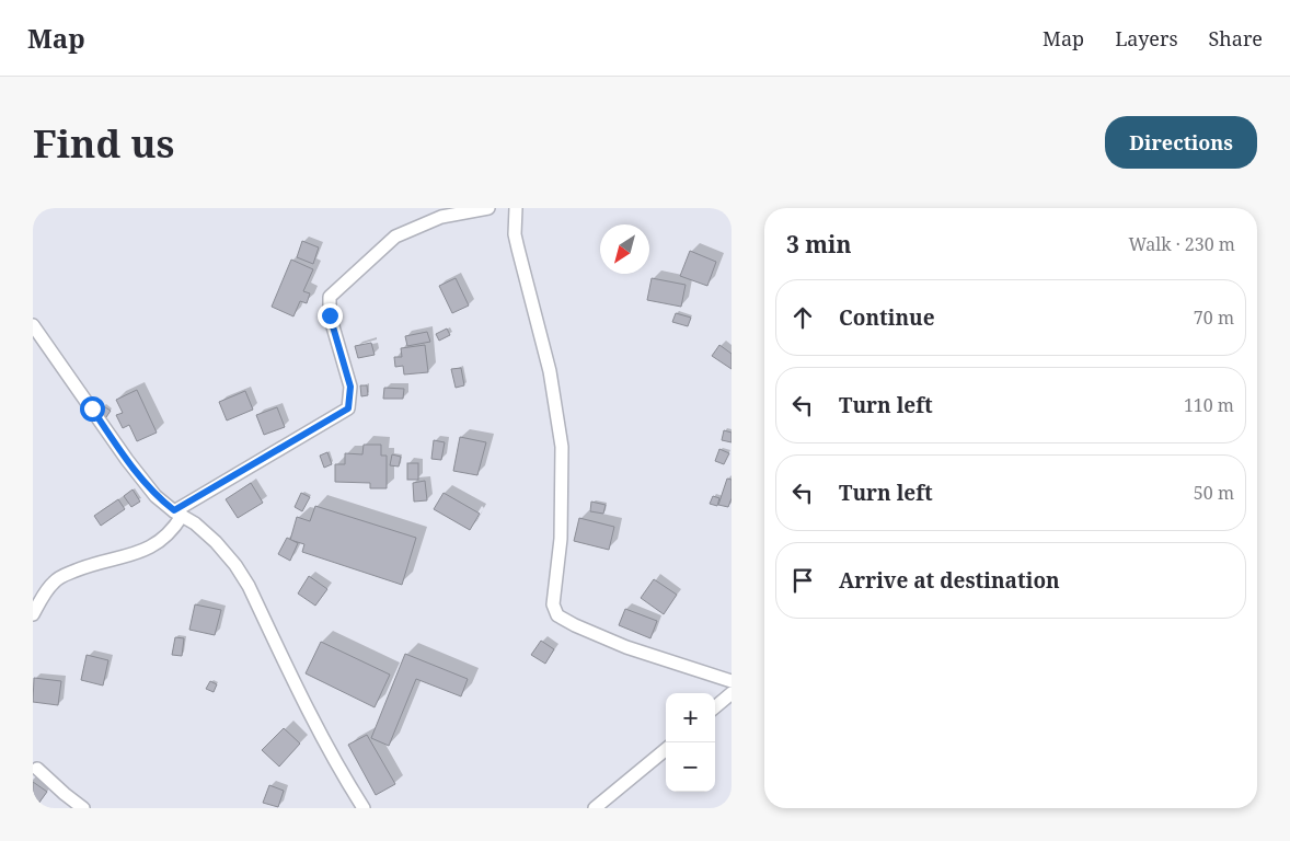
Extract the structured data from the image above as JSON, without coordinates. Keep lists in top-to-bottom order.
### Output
{
  "north": "bottom left",
  "page": {
    "header": "Map",
    "nav": ["Map", "Layers", "Share"],
    "buttons": "Directions",
    "title": "Find us",
    "heading": ["3 min", "Walk · 230 m"],
    "list": [
      ["Continue", "70 m"],
      ["Turn left", "110 m"],
      ["Turn left", "50 m"],
      "Arrive at destination"
    ],
    "map_buttons": ["+", "−"]
  }
}
